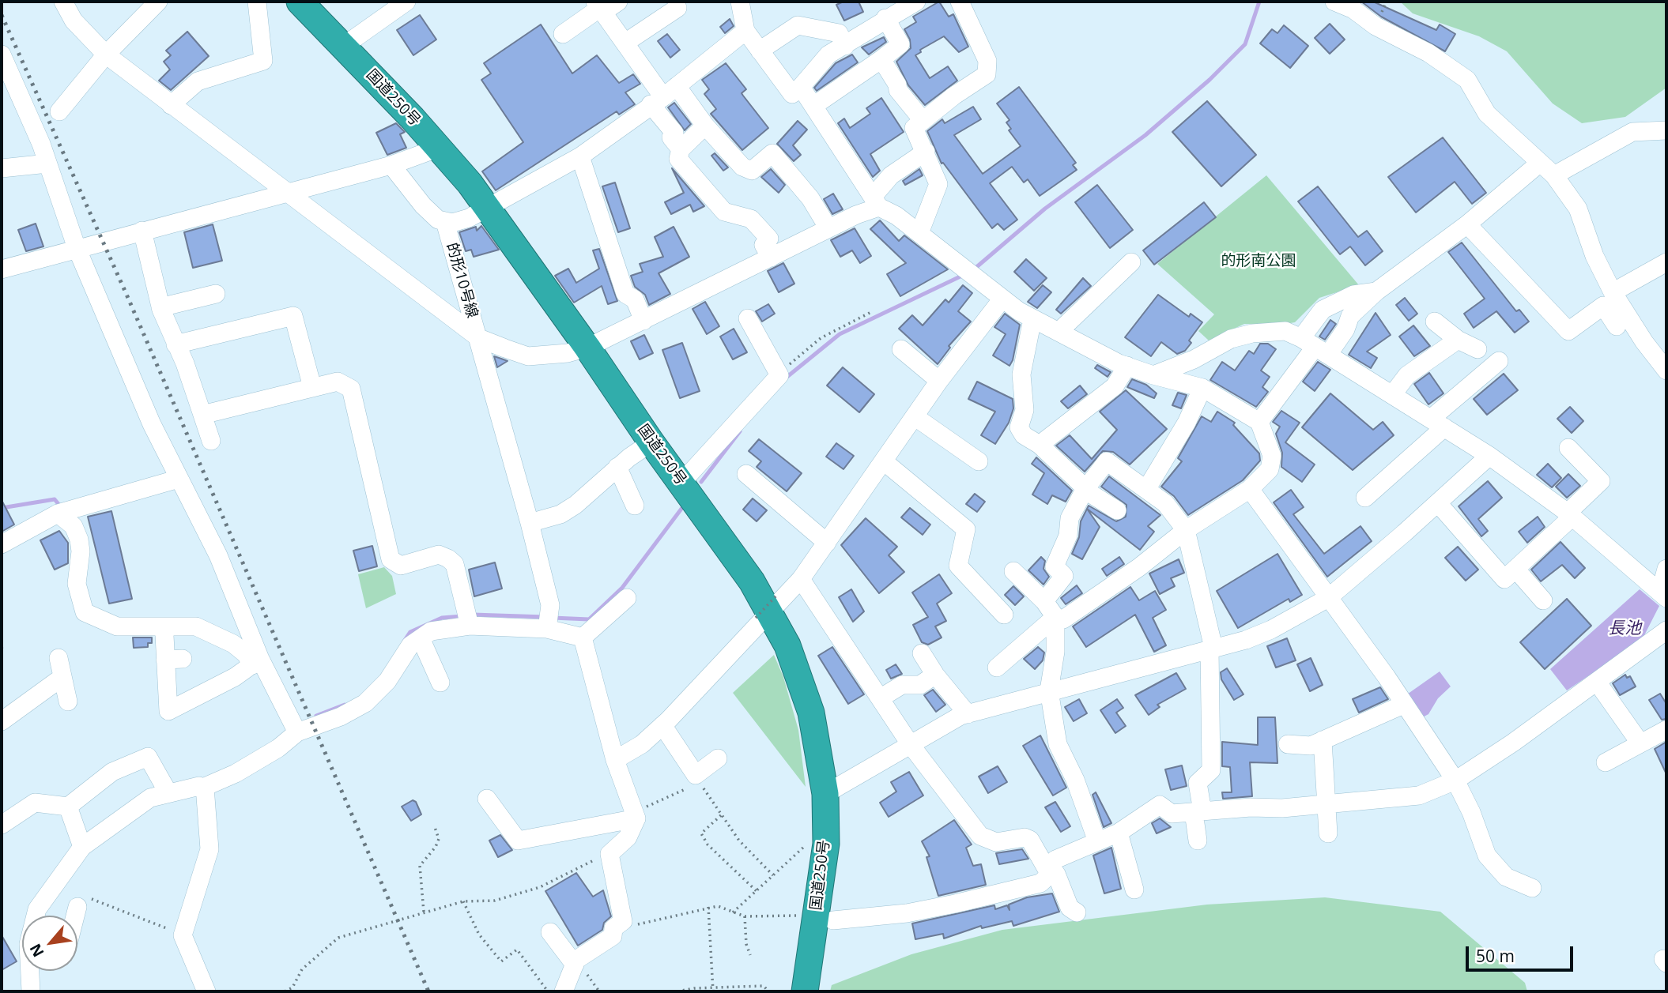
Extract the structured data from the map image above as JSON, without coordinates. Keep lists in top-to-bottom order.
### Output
{
  "streets": {
    "highway": ["国道250号"],
    "street": ["的形10号線"]
  },
  "water": ["長池"],
  "parks": ["的形南公園"],
  "scale_bar": "50 m",
  "north": "bottom left"
}
